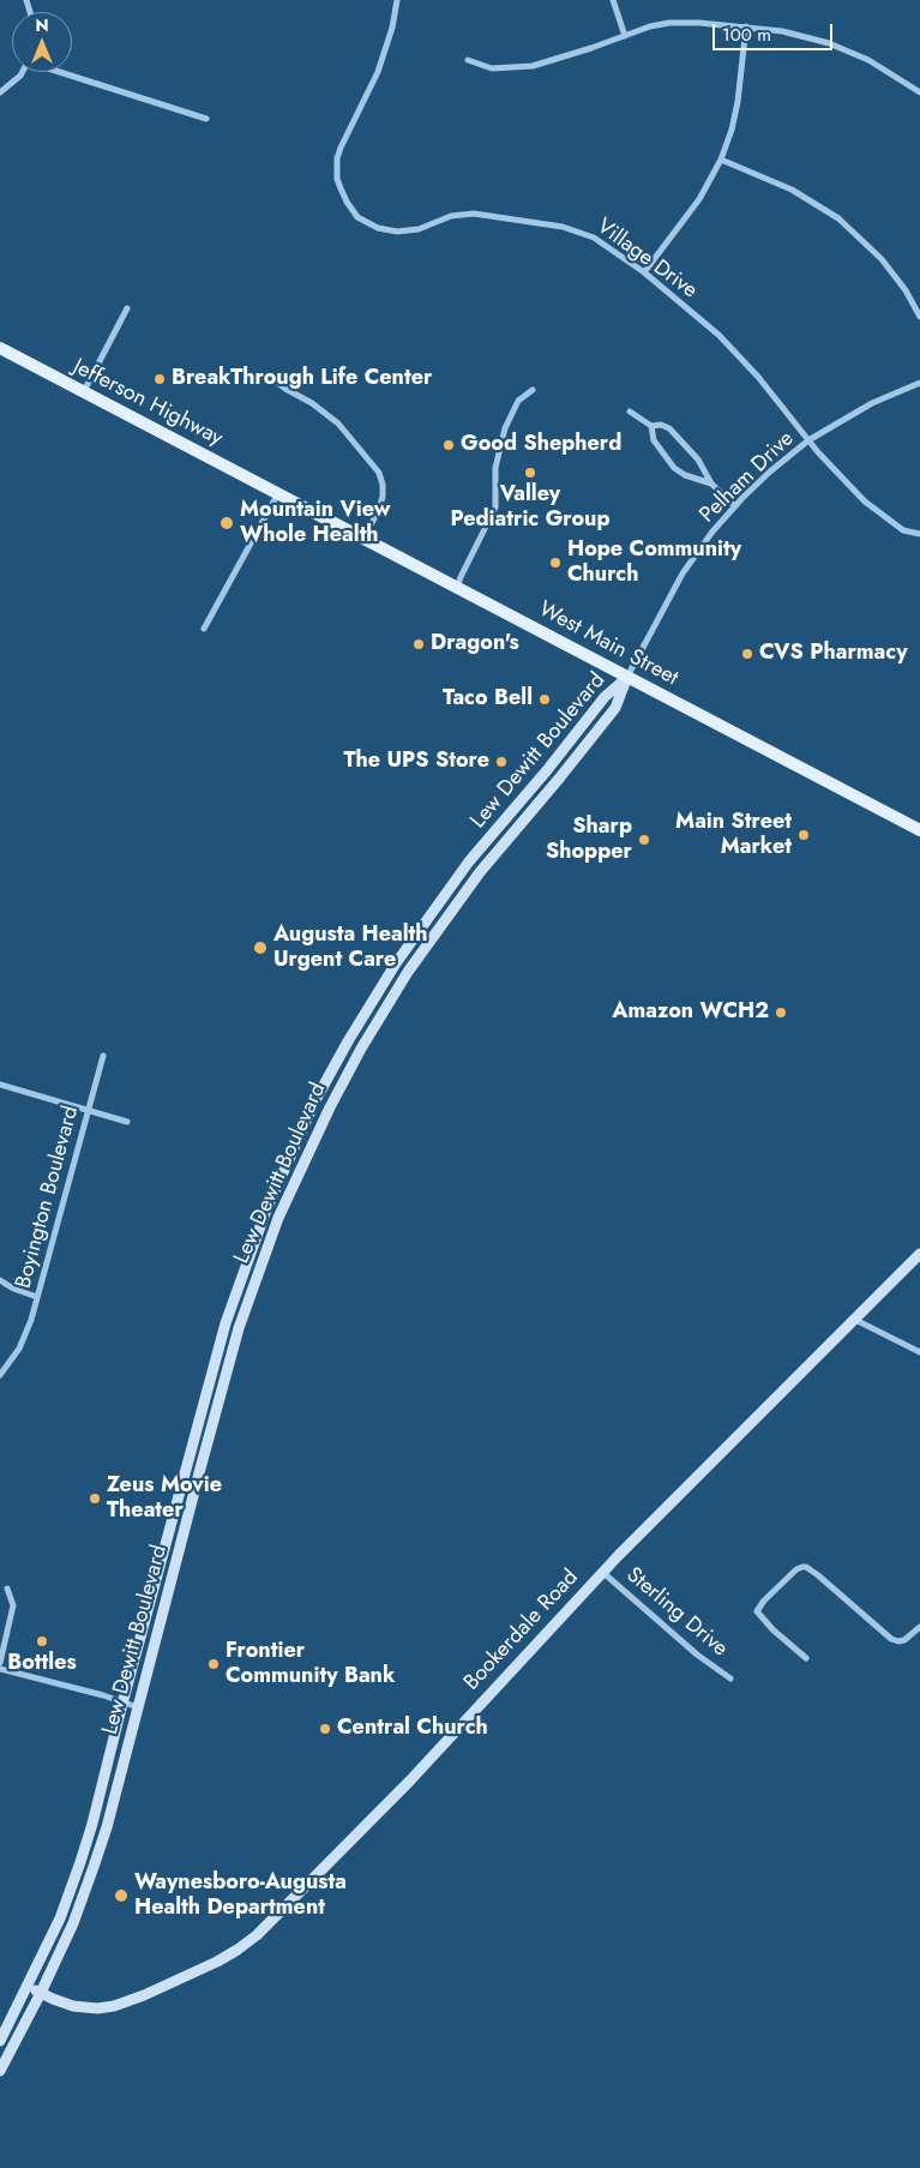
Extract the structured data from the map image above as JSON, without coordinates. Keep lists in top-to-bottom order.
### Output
{
  "streets": {
    "main road": [
      "Jefferson Highway",
      "West Main Street",
      "Lew Dewitt Boulevard",
      "Bookerdale Road"
    ],
    "street": [
      "Village Drive",
      "Pelham Drive",
      "Boyington Boulevard",
      "Sterling Drive"
    ]
  },
  "crossings": [
    ["Village Drive", "Pelham Drive"],
    ["Jefferson Highway", "West Main Street"],
    ["Pelham Drive", "West Main Street"],
    ["Pelham Drive", "Lew Dewitt Boulevard"],
    ["West Main Street", "Lew Dewitt Boulevard"],
    ["Lew Dewitt Boulevard", "Bookerdale Road"],
    ["Sterling Drive", "Bookerdale Road"]
  ],
  "places": [
    "BreakThrough Life Center",
    "Good Shepherd",
    "Valley Pediatric Group",
    "Mountain View Whole Health",
    "Hope Community Church",
    "Dragon's",
    "CVS Pharmacy",
    "Taco Bell",
    "The UPS Store",
    "Main Street Market",
    "Sharp Shopper",
    "Augusta Health Urgent Care",
    "Amazon WCH2",
    "Zeus Movie Theater",
    "Bottles",
    "Frontier Community Bank",
    "Central Church",
    "Waynesboro-Augusta Health Department"
  ],
  "scale_bar": "100 m",
  "north": "top"
}
